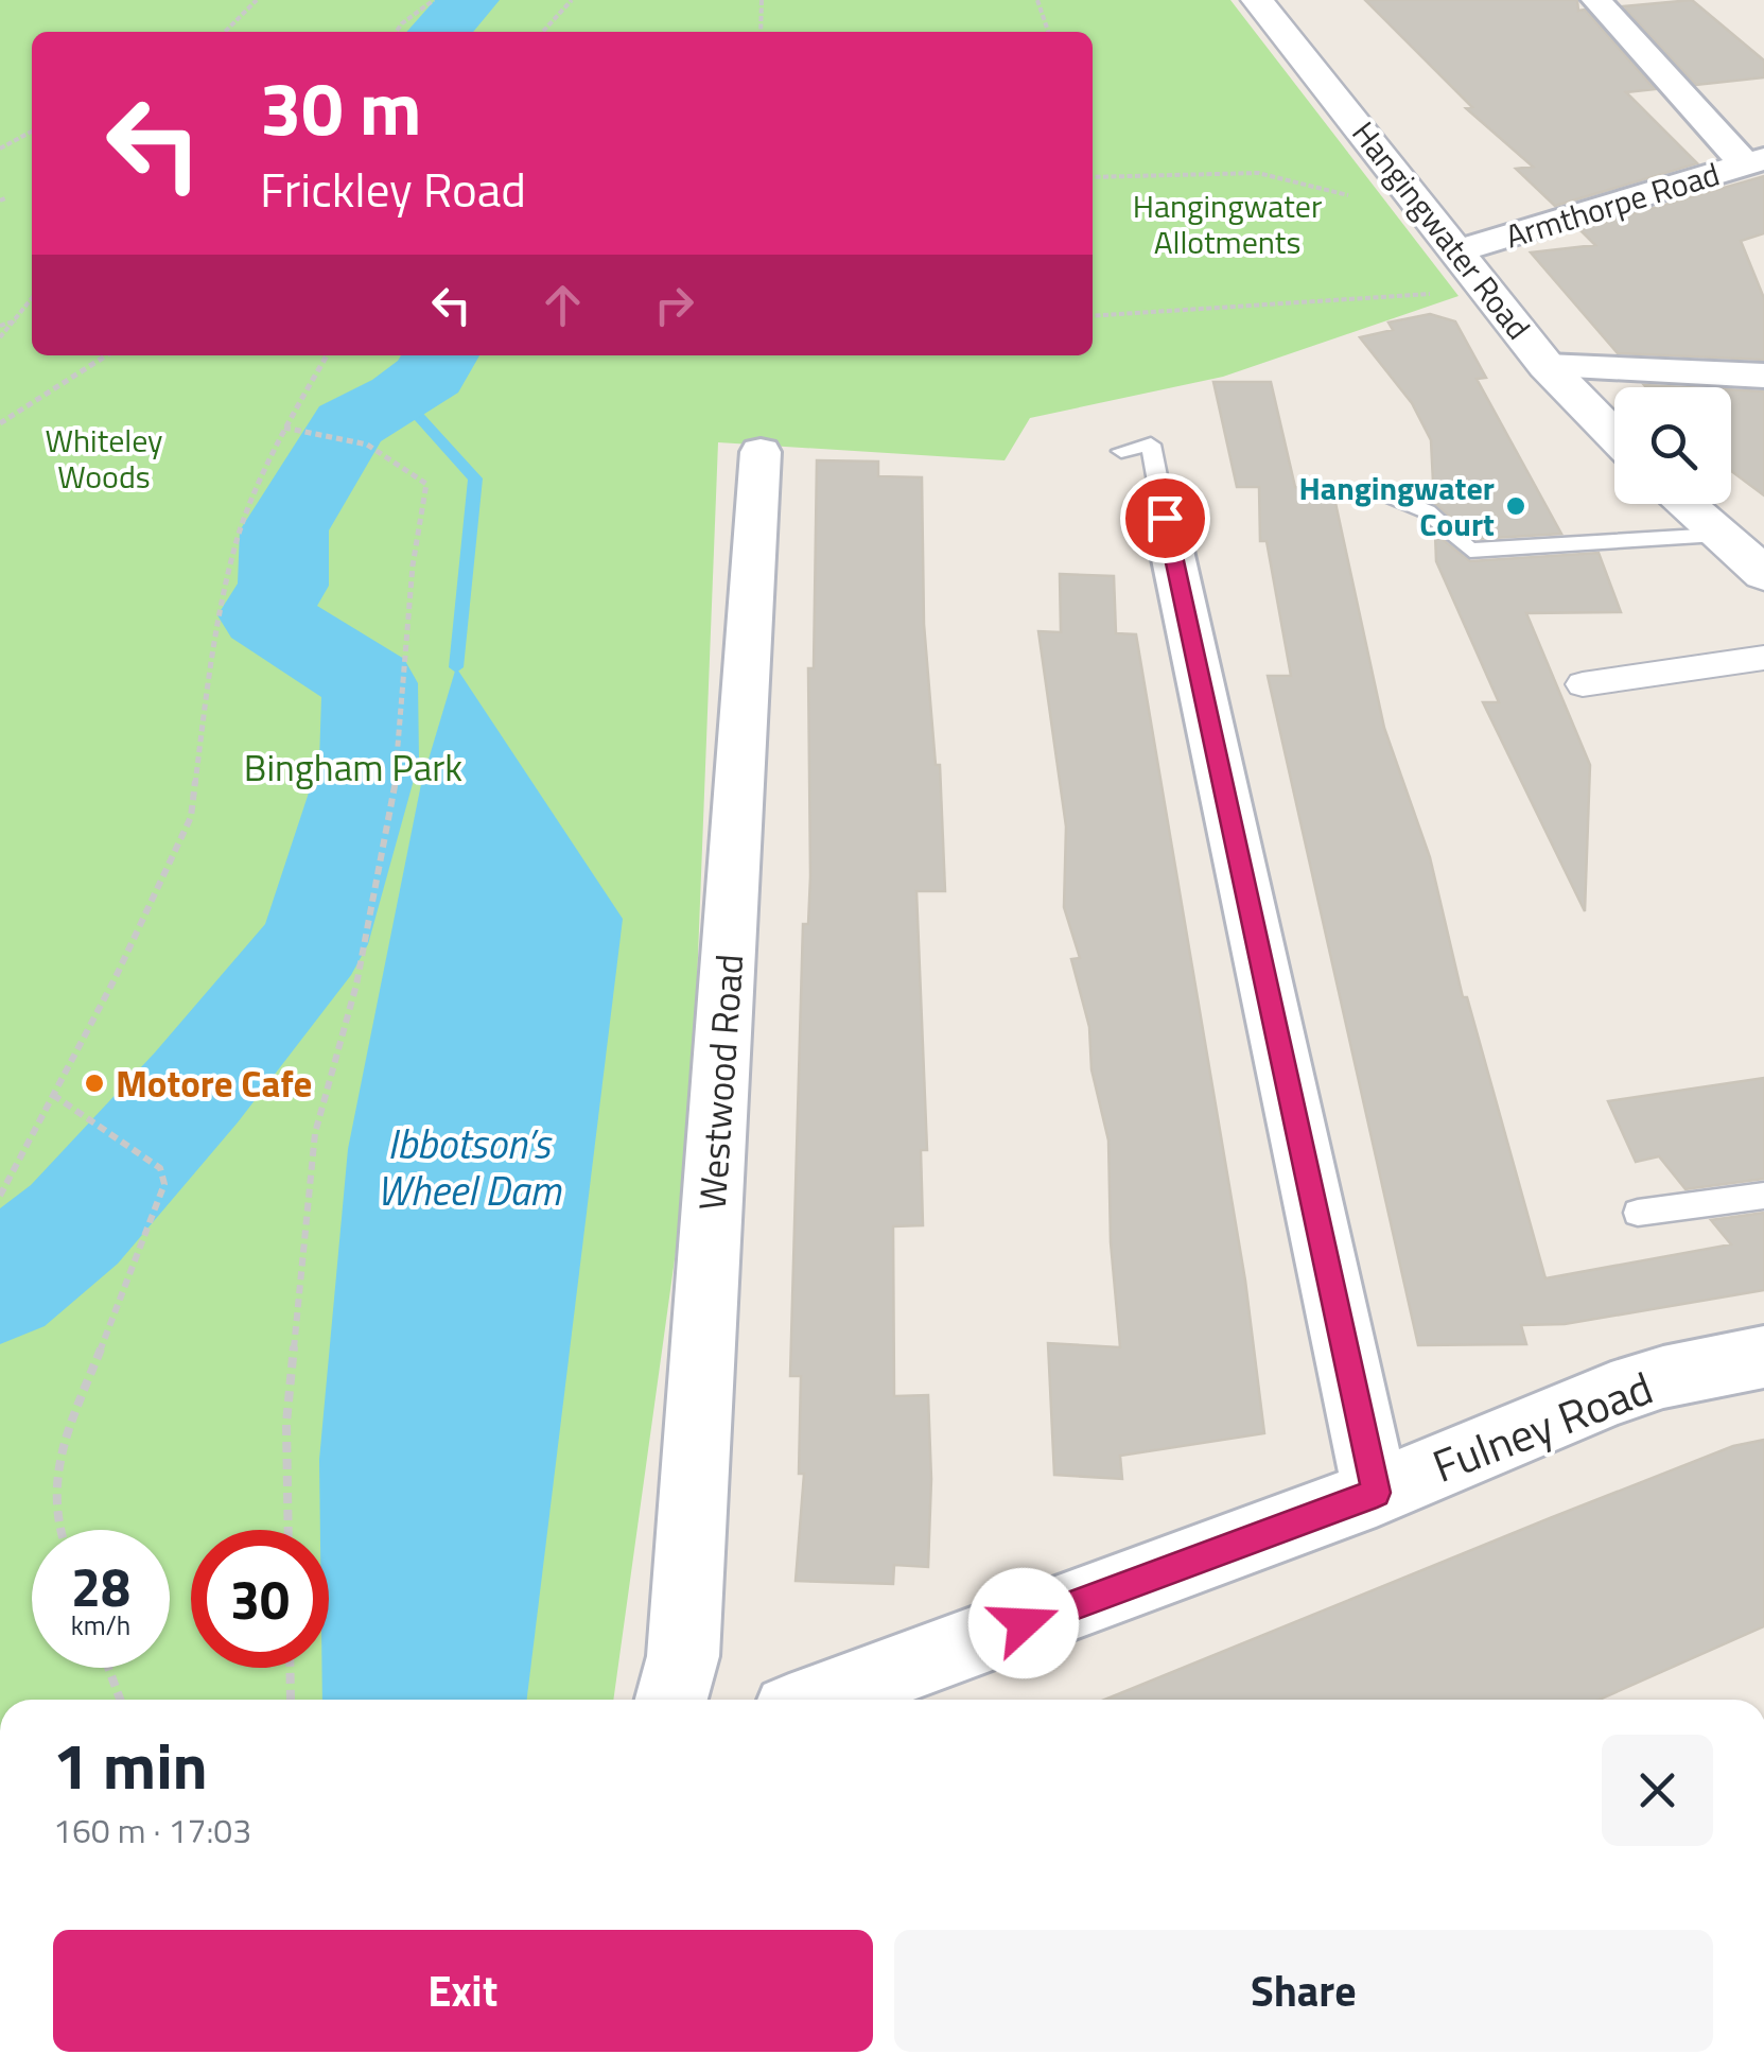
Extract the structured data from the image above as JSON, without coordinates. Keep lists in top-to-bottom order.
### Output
{
  "streets": {
    "street": [
      "Armthorpe Road",
      "Hangingwater Road",
      "Westwood Road",
      "Fulney Road"
    ]
  },
  "crossings": [
    ["Armthorpe Road", "Hangingwater Road"]
  ],
  "water": ["Ibbotson’s Wheel Dam"],
  "parks": ["Hangingwater Allotments", "Whiteley Woods", "Bingham Park"],
  "places": ["Hangingwater Court", "Motore Cafe"],
  "page": {
    "turn": ["30 m", "Frickley Road"],
    "speed": "28 km/h",
    "limit": "30",
    "heading": ["1 min", "160 m · 17:03"],
    "buttons": ["Exit", "Share"]
  }
}
